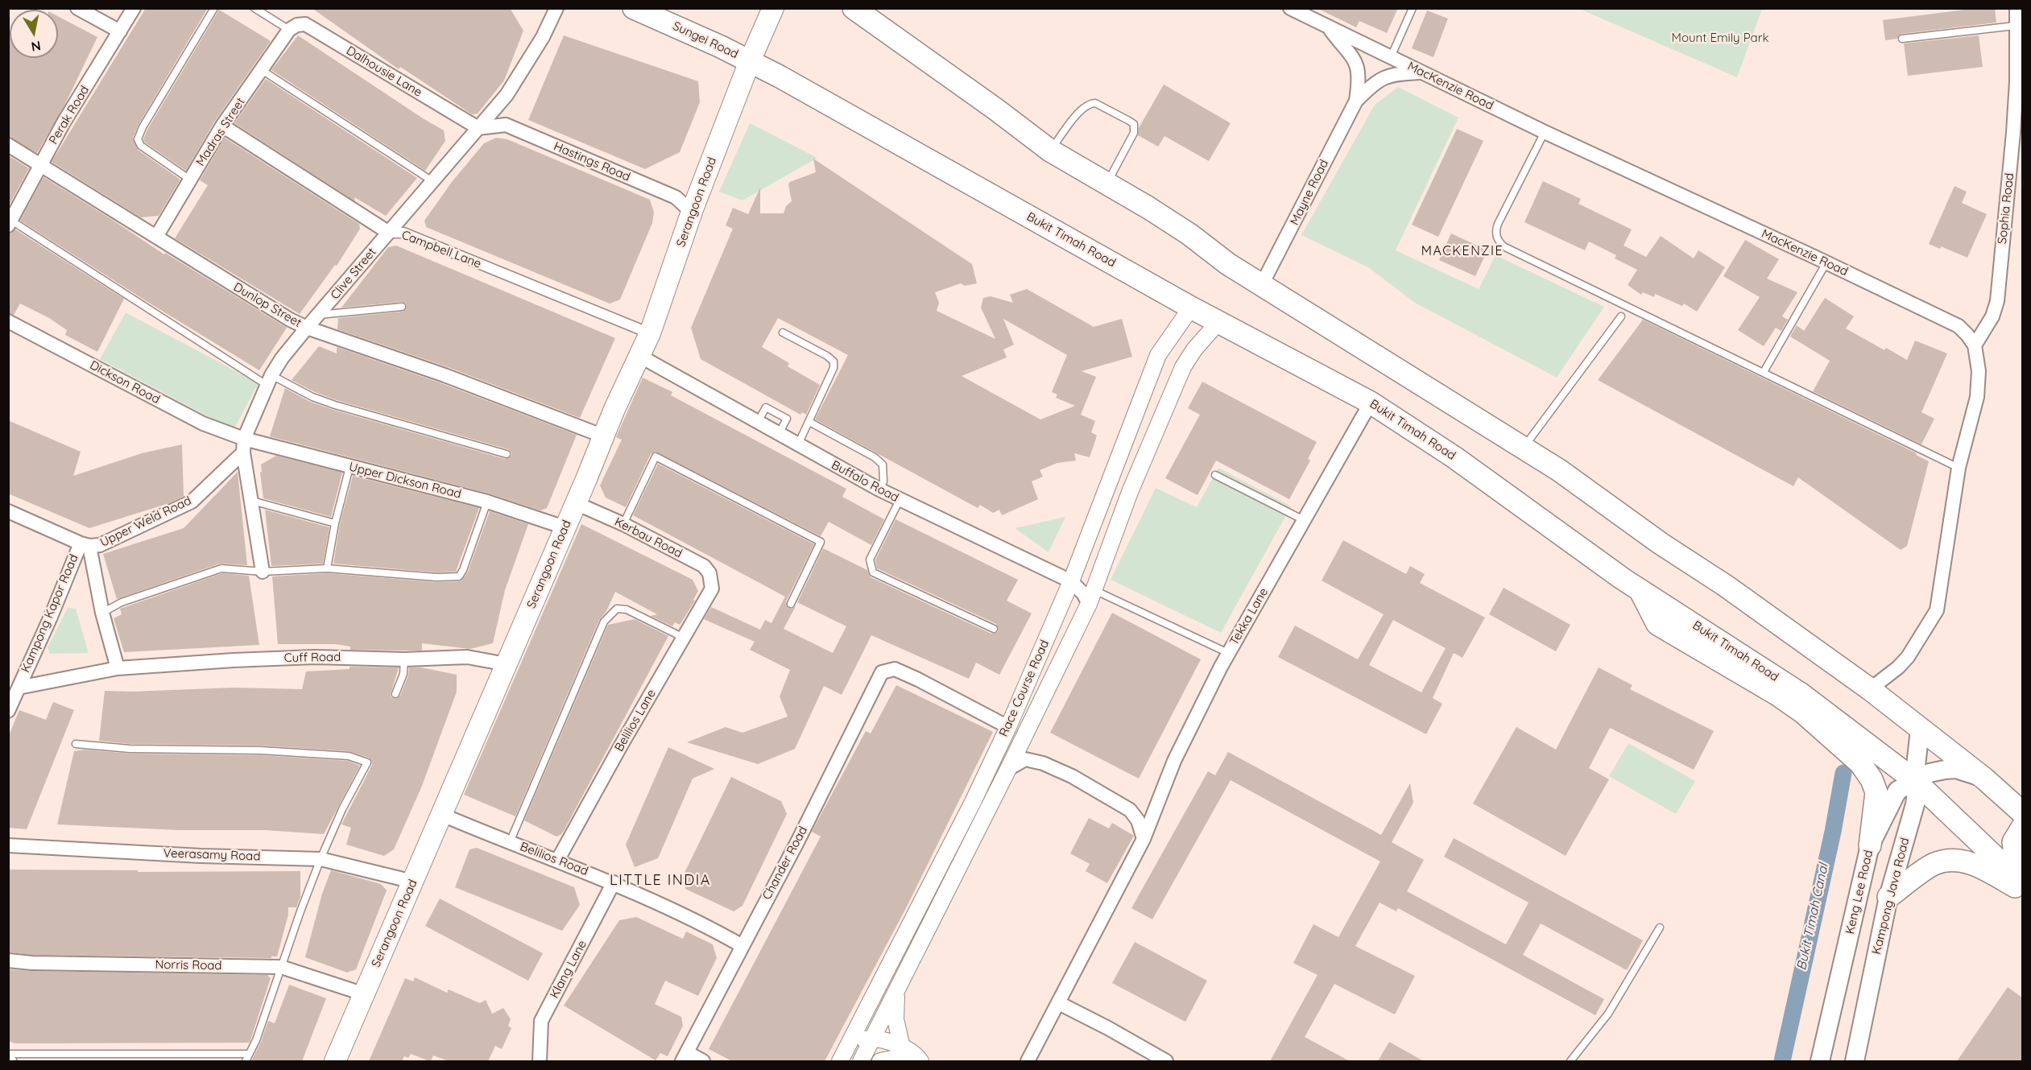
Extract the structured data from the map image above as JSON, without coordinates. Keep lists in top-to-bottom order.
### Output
{
  "streets": {
    "highway": ["Sungei Road", "Bukit Timah Road"],
    "main road": ["Serangoon Road", "Keng Lee Road", "Kampong Java Road"],
    "street": [
      "Dalhousie Lane",
      "MacKenzie Road",
      "Perak Road",
      "Madras Street",
      "Hastings Road",
      "Mayne Road",
      "Sophia Road",
      "Campbell Lane",
      "Clive Street",
      "Dunlop Street",
      "Dickson Road",
      "Upper Dickson Road",
      "Buffalo Road",
      "Upper Weld Road",
      "Kerbau Road",
      "Kampong Kapor Road",
      "Tekka Lane",
      "Cuff Road",
      "Race Course Road",
      "Belilios Lane",
      "Veerasamy Road",
      "Belilios Road",
      "Chander Road",
      "Norris Road",
      "Klang Lane"
    ]
  },
  "crossings": [
    ["Sungei Road", "Serangoon Road"],
    ["Sungei Road", "Bukit Timah Road"],
    ["Dalhousie Lane", "Madras Street"],
    ["Dalhousie Lane", "Hastings Road"],
    ["Dalhousie Lane", "Clive Street"],
    ["MacKenzie Road", "Mayne Road"],
    ["MacKenzie Road", "Sophia Road"],
    ["Perak Road", "Dunlop Street"],
    ["Madras Street", "Campbell Lane"],
    ["Madras Street", "Dunlop Street"],
    ["Hastings Road", "Serangoon Road"],
    ["Hastings Road", "Clive Street"],
    ["Serangoon Road", "Bukit Timah Road"],
    ["Serangoon Road", "Campbell Lane"],
    ["Serangoon Road", "Dunlop Street"],
    ["Serangoon Road", "Upper Dickson Road"],
    ["Serangoon Road", "Buffalo Road"],
    ["Serangoon Road", "Kerbau Road"],
    ["Serangoon Road", "Cuff Road"],
    ["Serangoon Road", "Veerasamy Road"],
    ["Serangoon Road", "Belilios Road"],
    ["Serangoon Road", "Norris Road"],
    ["Bukit Timah Road", "Tekka Lane"],
    ["Bukit Timah Road", "Race Course Road"],
    ["Bukit Timah Road", "Keng Lee Road"],
    ["Bukit Timah Road", "Kampong Java Road"],
    ["Campbell Lane", "Clive Street"],
    ["Clive Street", "Dunlop Street"],
    ["Clive Street", "Dickson Road"],
    ["Clive Street", "Upper Dickson Road"],
    ["Clive Street", "Upper Weld Road"],
    ["Dickson Road", "Upper Dickson Road"],
    ["Dickson Road", "Upper Weld Road"],
    ["Upper Dickson Road", "Upper Weld Road"],
    ["Buffalo Road", "Race Course Road"],
    ["Upper Weld Road", "Kampong Kapor Road"],
    ["Kerbau Road", "Belilios Lane"],
    ["Kampong Kapor Road", "Cuff Road"],
    ["Race Course Road", "Chander Road"],
    ["Belilios Lane", "Belilios Road"],
    ["Belilios Road", "Chander Road"],
    ["Belilios Road", "Klang Lane"],
    ["Keng Lee Road", "Kampong Java Road"]
  ],
  "districts": ["MACKENZIE", "LITTLE INDIA"],
  "water": ["Bukit Timah Canal"],
  "parks": ["Mount Emily Park"],
  "north": "bottom"
}
